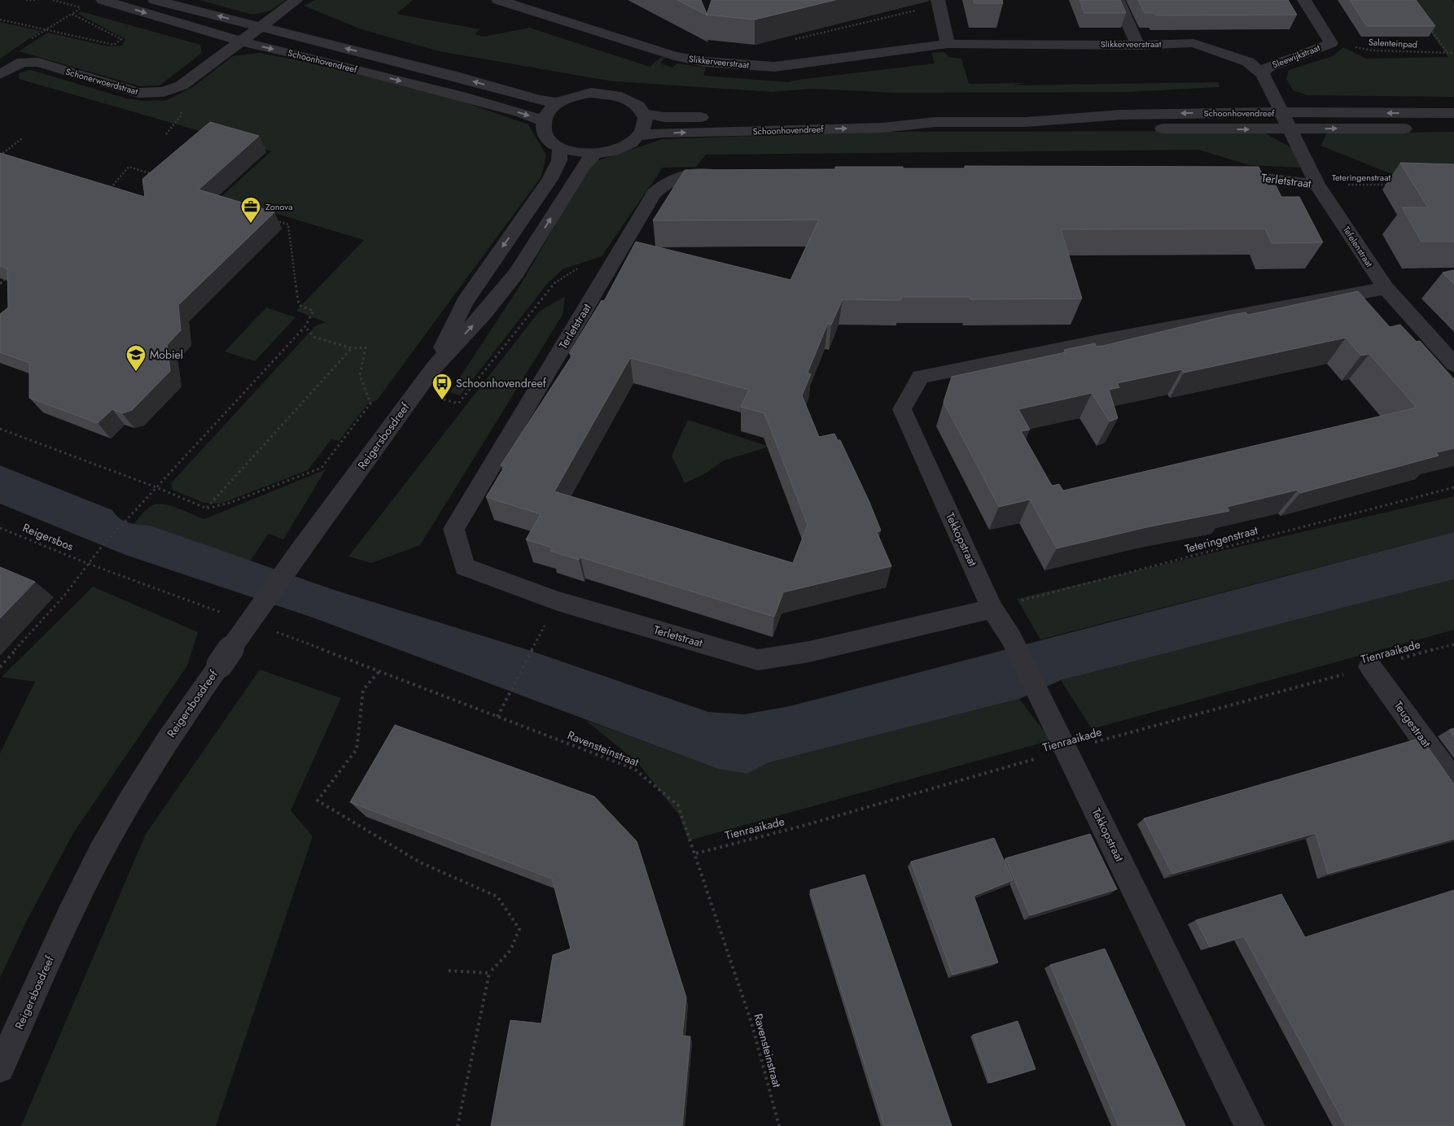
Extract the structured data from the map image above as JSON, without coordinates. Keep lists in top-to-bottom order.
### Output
{
  "streets": {
    "street": [
      "Slikkerveerstraat",
      "Sleewijkstraat",
      "Schoonhovendreef",
      "Schonerwoerdstraat",
      "Terletstraat",
      "Tefelenstraat",
      "Reigersbosdreef",
      "Tekkopstraat",
      "Teugestraat"
    ],
    "path": [
      "Salenteinpad",
      "Teteringenstraat",
      "Reigersbos",
      "Tienraaikade",
      "Ravensteinstraat"
    ]
  },
  "crossings": [
    ["Salenteinpad", "Sleewijkstraat"],
    ["Slikkerveerstraat", "Sleewijkstraat"],
    ["Slikkerveerstraat", "Schoonhovendreef"],
    ["Slikkerveerstraat", "Tefelenstraat"],
    ["Schoonhovendreef", "Schonerwoerdstraat"],
    ["Schoonhovendreef", "Tefelenstraat"],
    ["Schoonhovendreef", "Reigersbosdreef"],
    ["Teteringenstraat", "Terletstraat"],
    ["Teteringenstraat", "Tefelenstraat"],
    ["Teteringenstraat", "Tekkopstraat"],
    ["Terletstraat", "Tefelenstraat"],
    ["Terletstraat", "Tekkopstraat"],
    ["Tefelenstraat", "Tekkopstraat"],
    ["Tekkopstraat", "Tienraaikade"],
    ["Tienraaikade", "Teugestraat"],
    ["Tienraaikade", "Ravensteinstraat"]
  ],
  "places": {
    "office": ["Zonova"],
    "school or university": ["Mobiel"],
    "bus stop": ["Schoonhovendreef"]
  }
}
